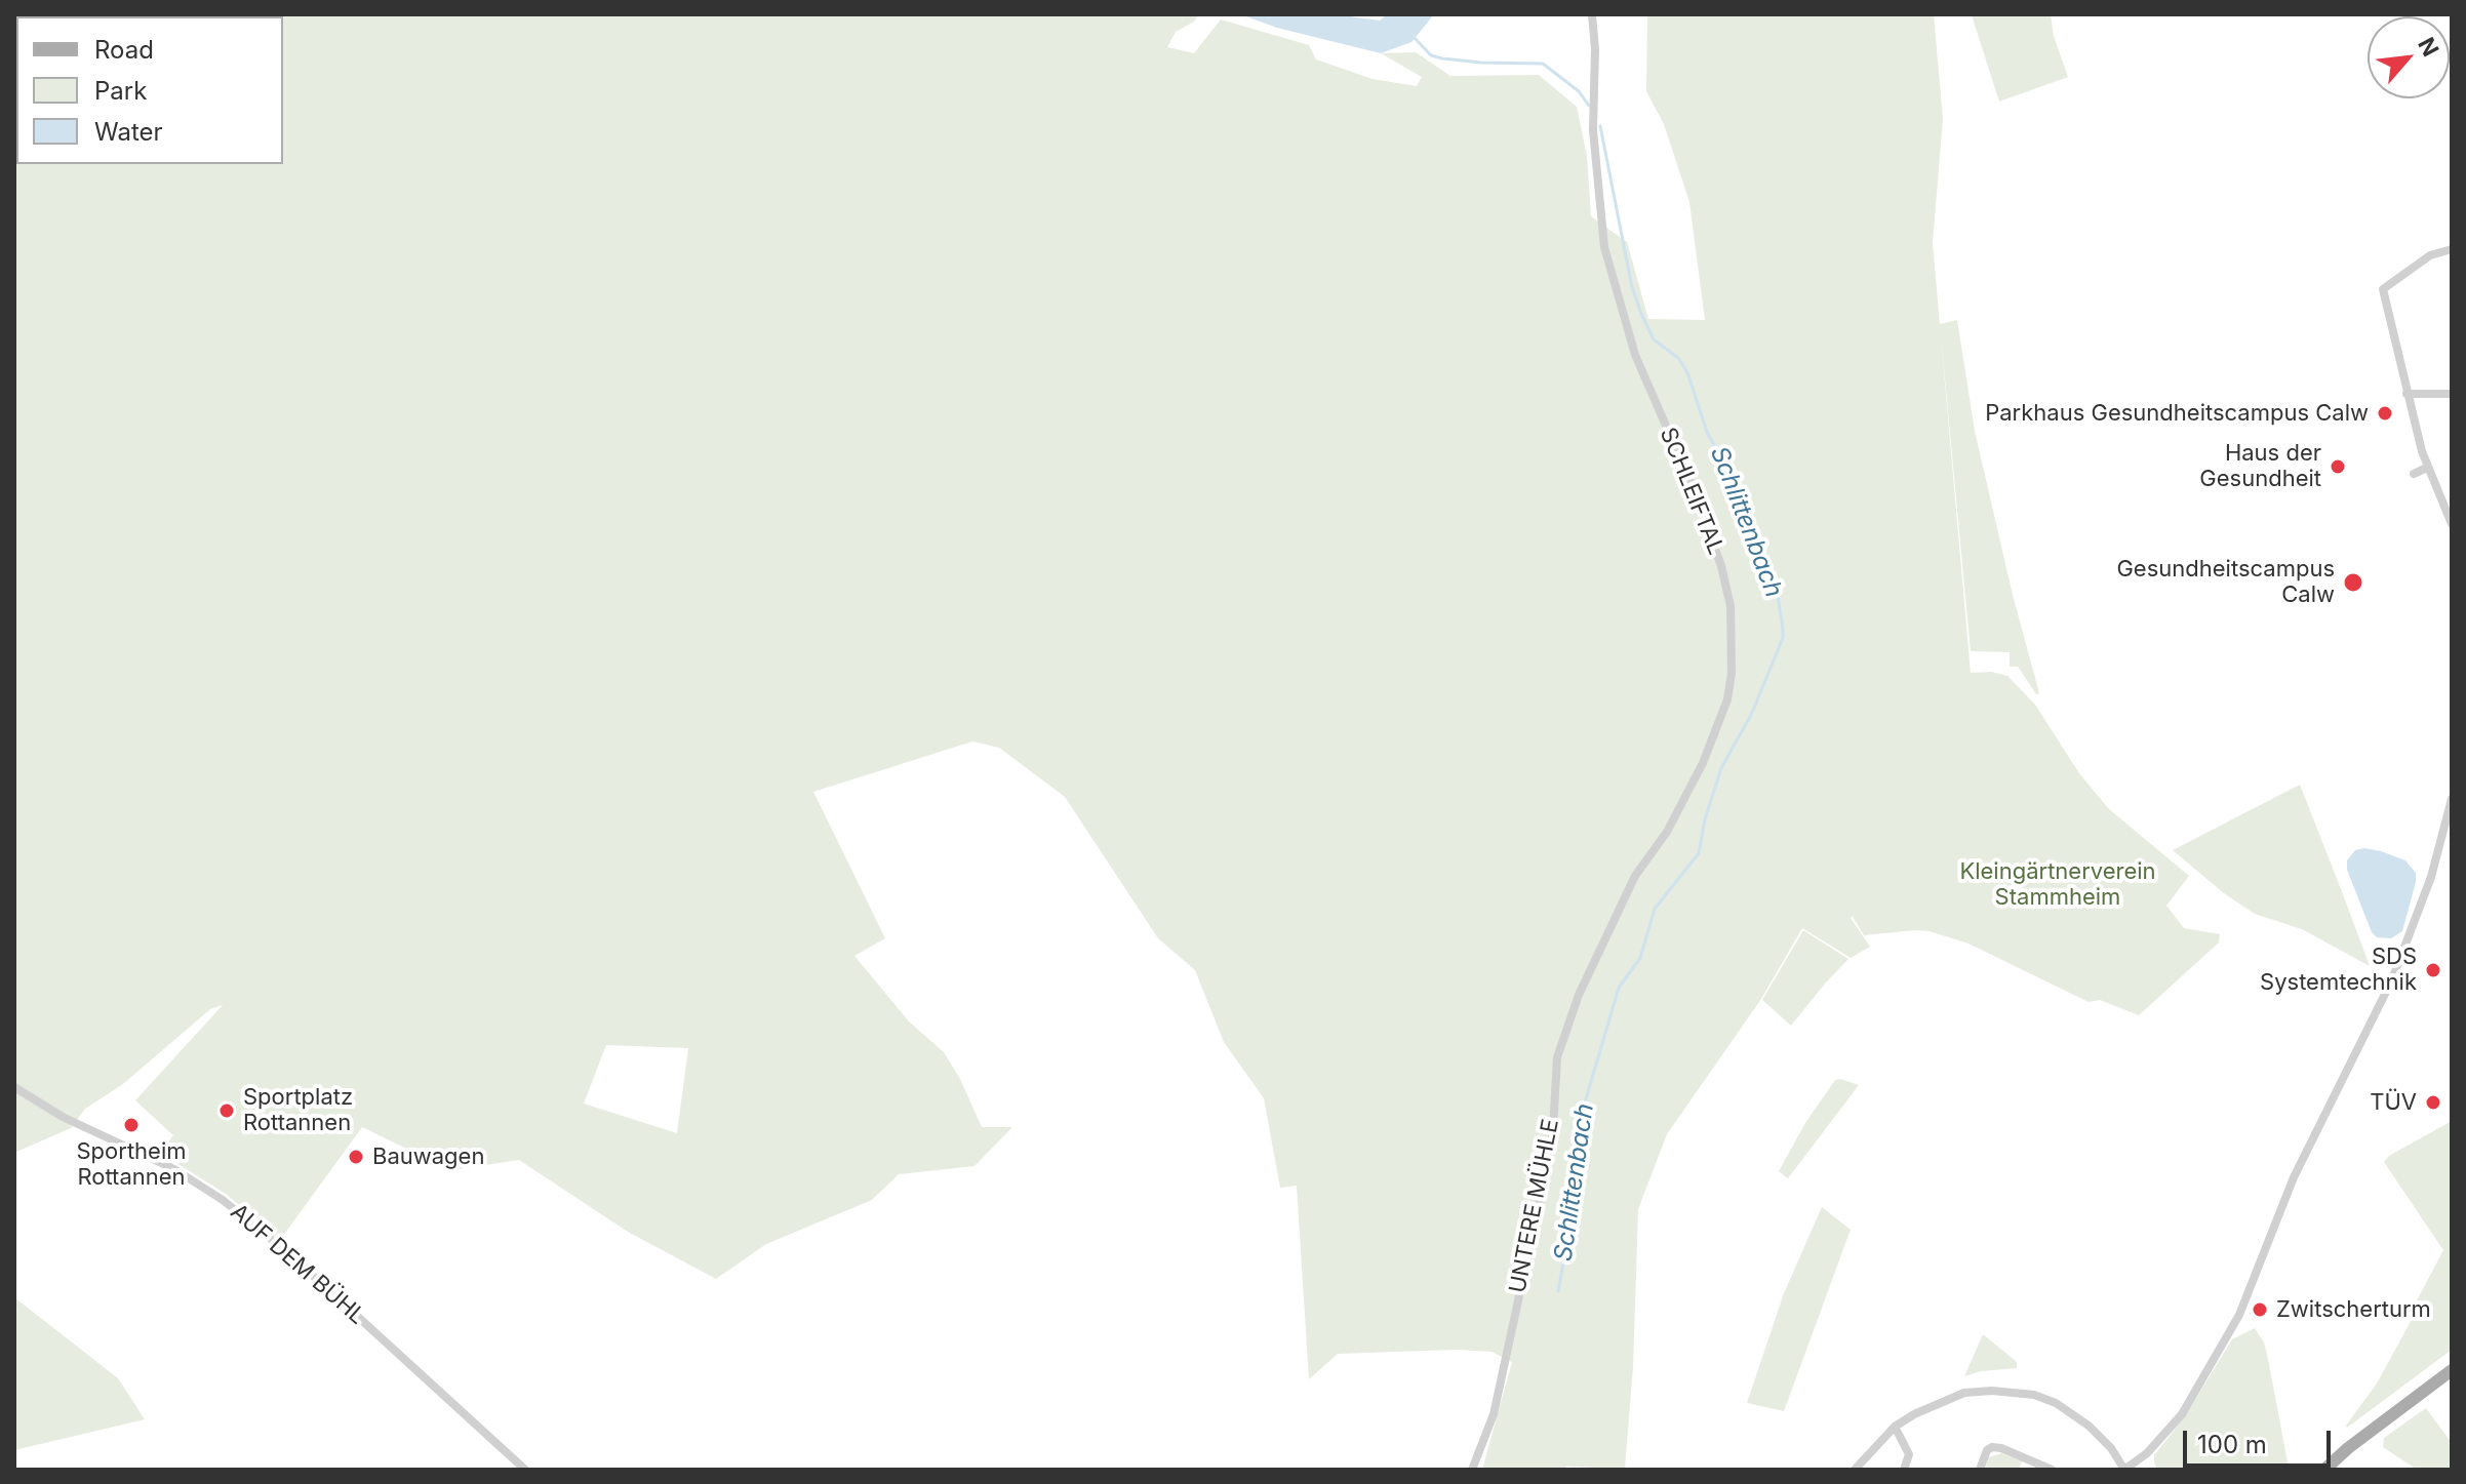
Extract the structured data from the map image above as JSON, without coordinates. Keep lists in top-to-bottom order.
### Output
{
  "streets": {
    "street": ["SCHLEIFTAL", "UNTERE MÜHLE", "AUF DEM BÜHL"]
  },
  "crossings": [
    ["SCHLEIFTAL", "UNTERE MÜHLE"]
  ],
  "water": ["Schlittenbach"],
  "parks": ["Kleingärtnerverein Stammheim"],
  "places": [
    "Parkhaus Gesundheitscampus Calw",
    "Haus der Gesundheit",
    "Gesundheitscampus Calw",
    "SDS Systemtechnik",
    "TÜV",
    "Sportplatz Rottannen",
    "Sportheim Rottannen",
    "Bauwagen",
    "Zwitscherturm"
  ],
  "legend": ["Road", "Park", "Water"],
  "scale_bar": "100 m",
  "north": "top right"
}
